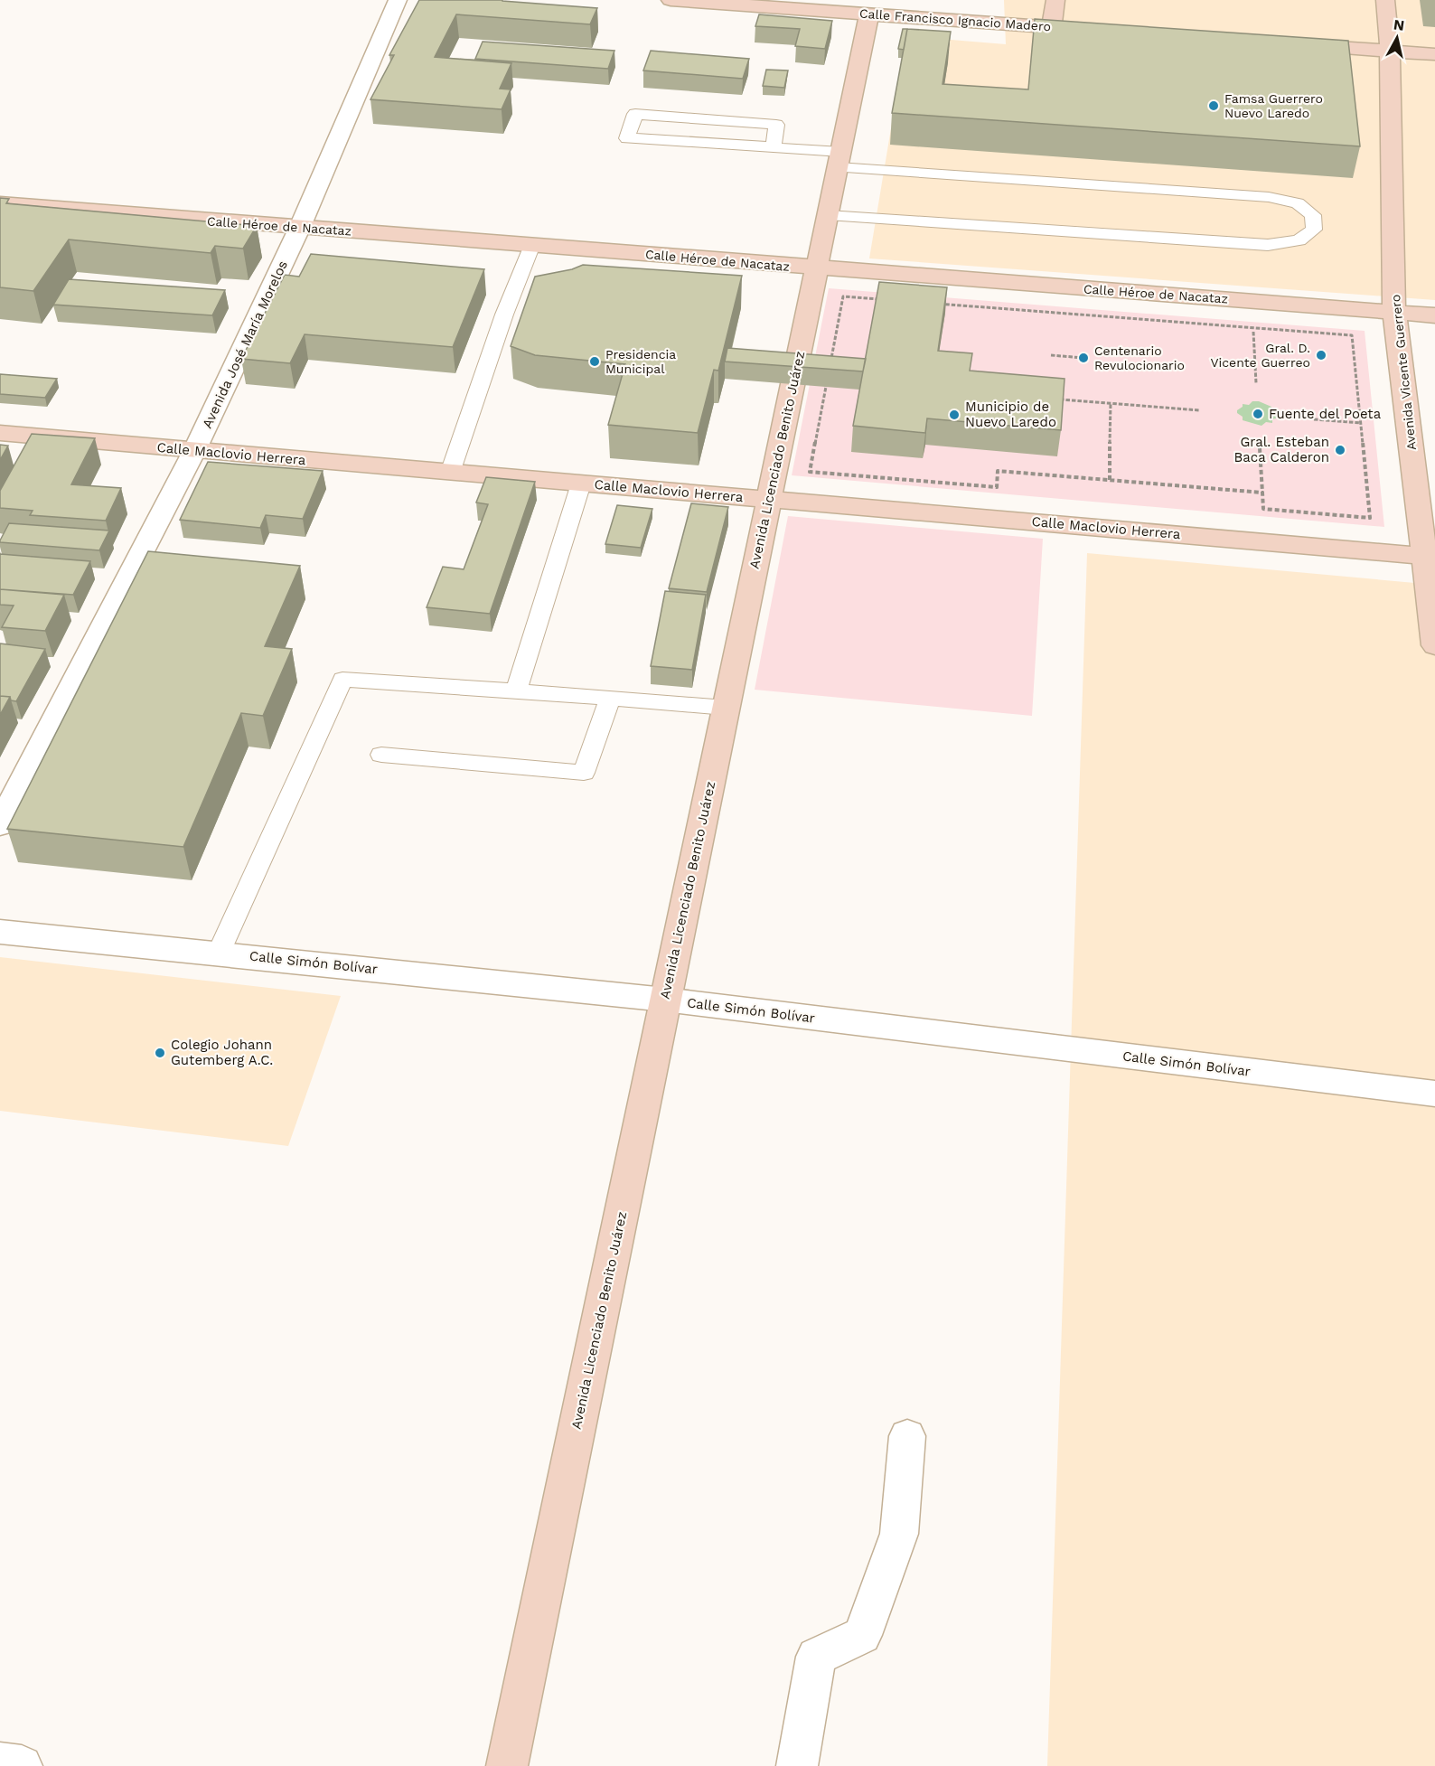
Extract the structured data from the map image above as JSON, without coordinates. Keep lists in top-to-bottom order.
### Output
{
  "streets": {
    "main road": [
      "Calle Francisco Ignacio Madero",
      "Calle Héroe de Nacataz",
      "Avenida Vicente Guerrero",
      "Calle Maclovio Herrera",
      "Avenida Licenciado Benito Juárez"
    ],
    "street": ["Avenida José María Morelos", "Calle Simón Bolívar"]
  },
  "crossings": [
    ["Calle Francisco Ignacio Madero", "Avenida Licenciado Benito Juárez"],
    ["Calle Héroe de Nacataz", "Avenida José María Morelos"],
    ["Calle Héroe de Nacataz", "Avenida Vicente Guerrero"],
    ["Calle Héroe de Nacataz", "Avenida Licenciado Benito Juárez"],
    ["Avenida José María Morelos", "Calle Maclovio Herrera"],
    ["Avenida Vicente Guerrero", "Calle Maclovio Herrera"],
    ["Calle Maclovio Herrera", "Avenida Licenciado Benito Juárez"],
    ["Avenida Licenciado Benito Juárez", "Calle Simón Bolívar"]
  ],
  "places": [
    "Famsa Guerrero Nuevo Laredo",
    "Gral. D. Vicente Guerreo",
    "Centenario Revulocionario",
    "Presidencia Municipal",
    "Fuente del Poeta",
    "Municipio de Nuevo Laredo",
    "Gral. Esteban Baca Calderon",
    "Colegio Johann Gutemberg A.C."
  ],
  "north": "top"
}
